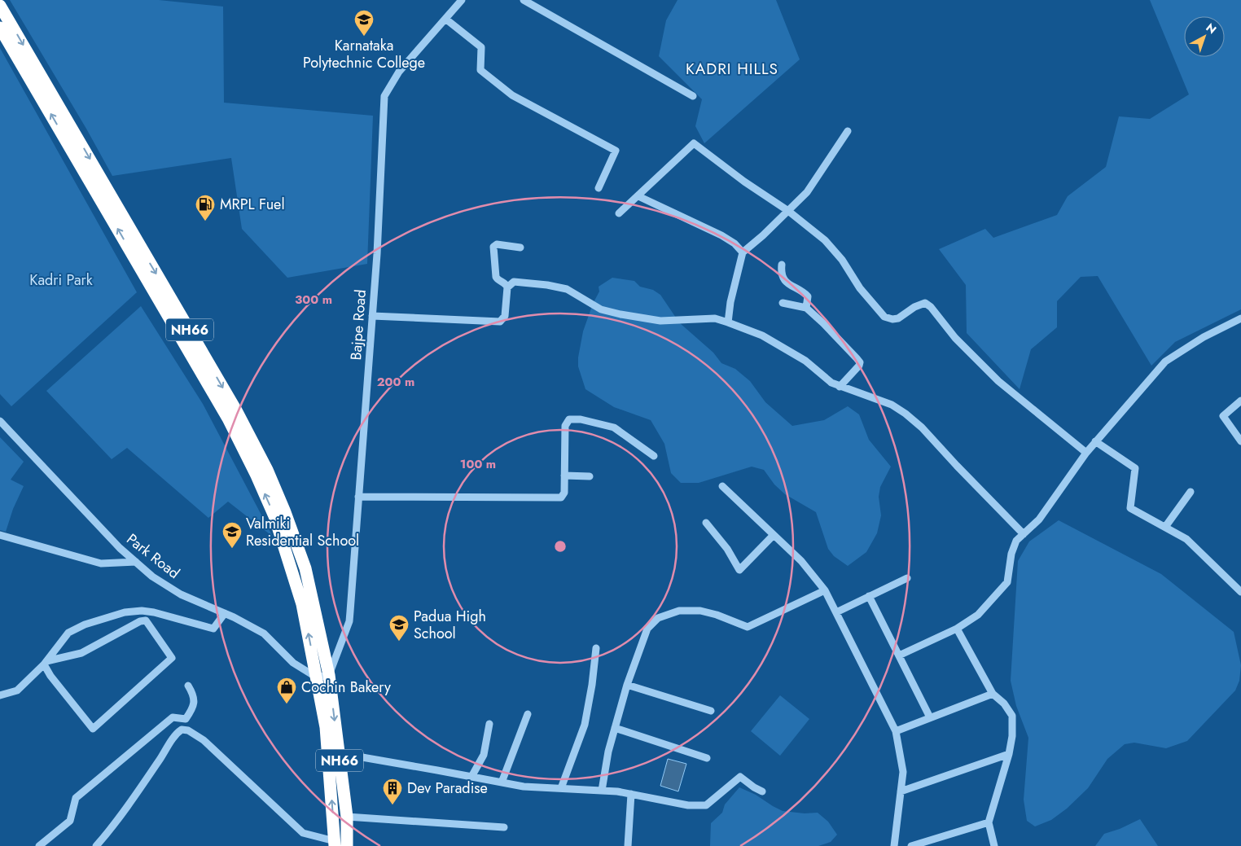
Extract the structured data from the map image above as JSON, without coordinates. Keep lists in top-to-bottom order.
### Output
{
  "streets": {
    "highway": ["NH66"],
    "street": ["Bajpe Road", "Park Road"]
  },
  "crossings": [
    ["Bajpe Road", "NH66"],
    ["NH66", "Park Road"]
  ],
  "districts": ["KADRI HILLS"],
  "parks": ["Kadri Park"],
  "places": {
    "school or university": ["Karnataka Polytechnic College", "Valmiki Residential School", "Padua High School"],
    "fuel station": ["MRPL Fuel"],
    "shop": ["Cochin Bakery"],
    "building": ["Dev Paradise"]
  },
  "north": "top right",
  "rings": ["300 m", "200 m", "100 m"]
}
